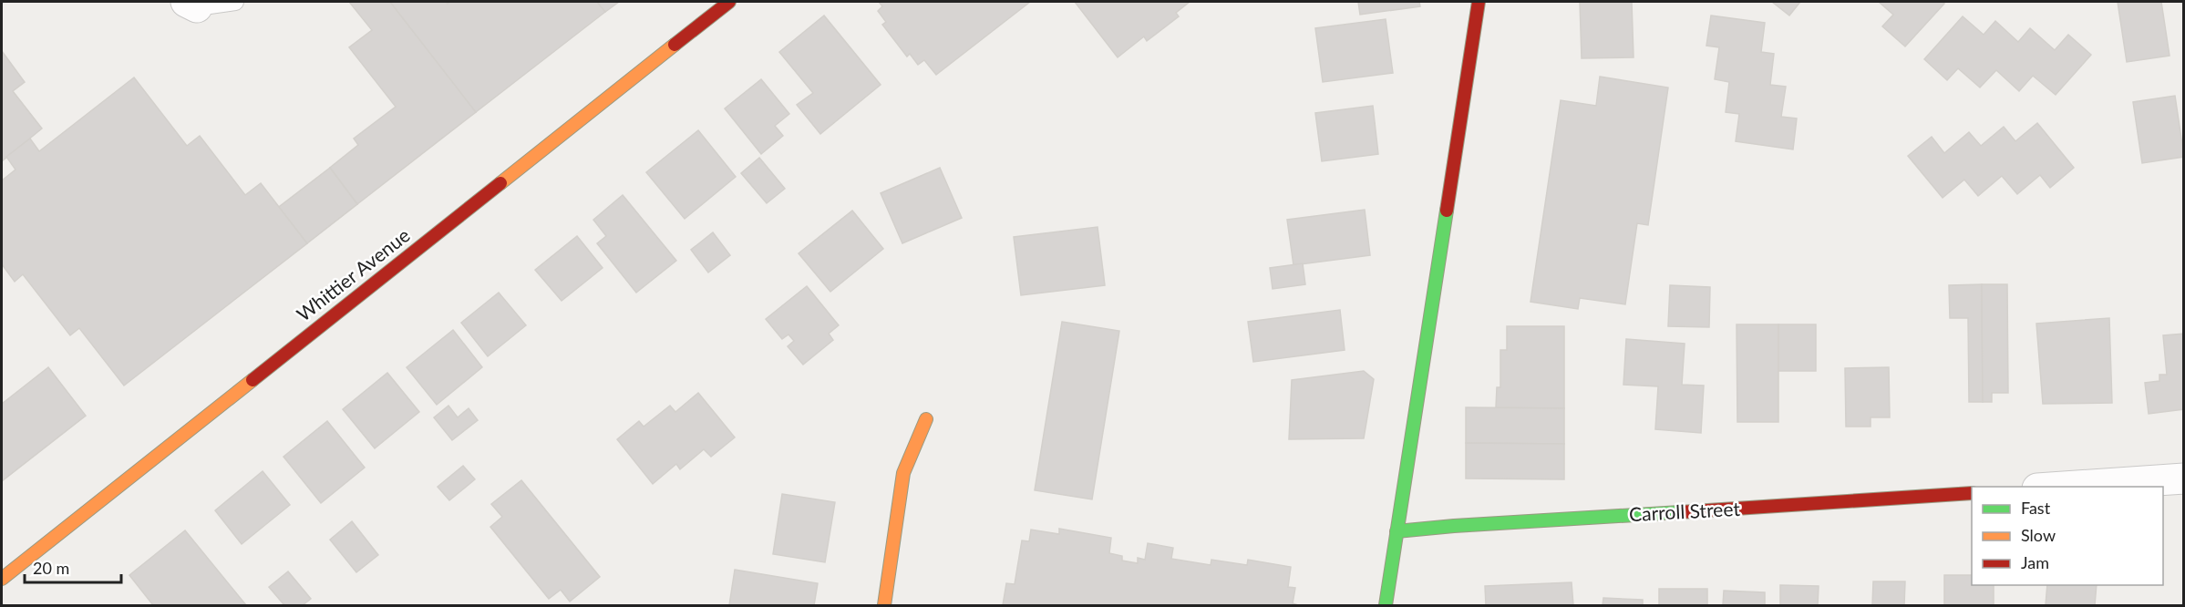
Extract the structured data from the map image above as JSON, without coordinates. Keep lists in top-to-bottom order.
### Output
{
  "streets": {
    "street": ["Whittier Avenue", "Carroll Street"]
  },
  "legend": ["Fast", "Slow", "Jam"],
  "scale_bar": "20 m"
}
